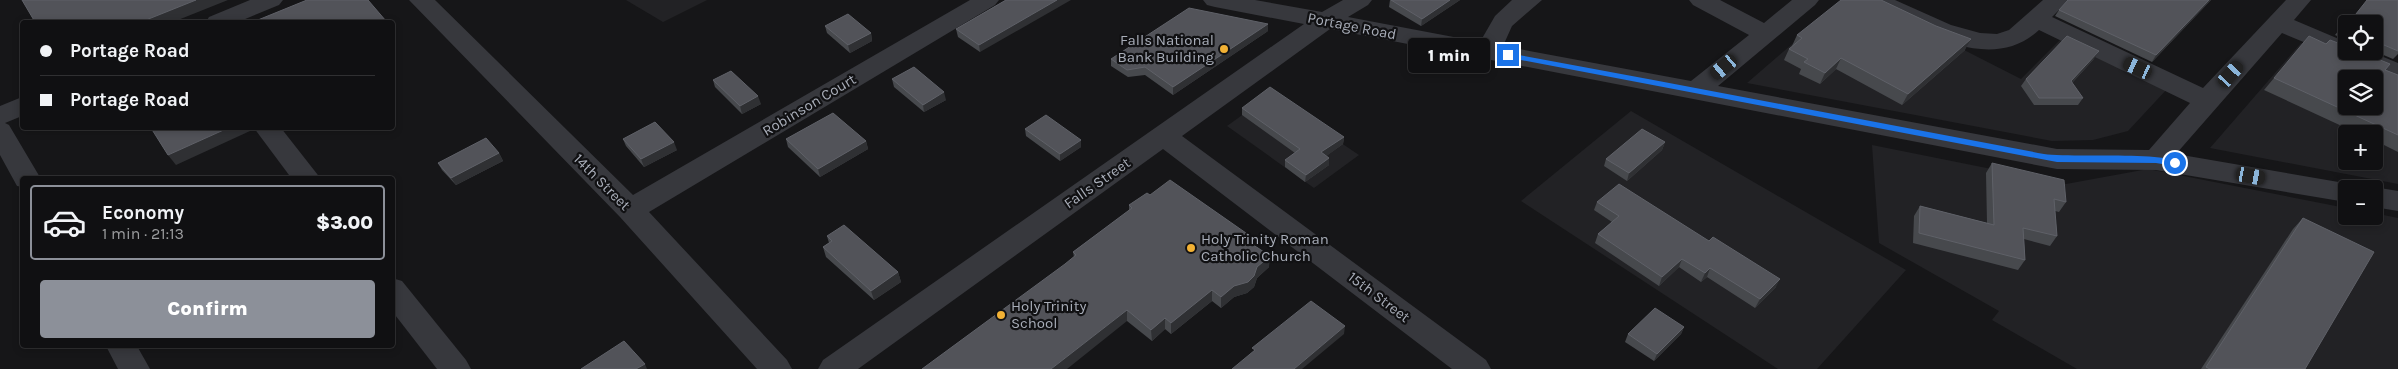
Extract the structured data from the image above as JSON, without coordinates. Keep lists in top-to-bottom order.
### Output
{
  "streets": {
    "street": [
      "Portage Road",
      "Robinson Court",
      "14th Street",
      "Falls Street",
      "15th Street"
    ]
  },
  "crossings": [
    ["Portage Road", "Falls Street"],
    ["Robinson Court", "14th Street"],
    ["Falls Street", "15th Street"]
  ],
  "places": ["Falls National Bank Building", "Holy Trinity Roman Catholic Church", "Holy Trinity School"],
  "page": {
    "map_buttons": ["+", "−"],
    "banner": ["Portage Road", "Portage Road"],
    "bubble": "1 min",
    "list": [
      {
        "name": "Economy",
        "note": "1 min · 21:13",
        "value": "$3.00"
      }
    ],
    "buttons": "Confirm"
  }
}
